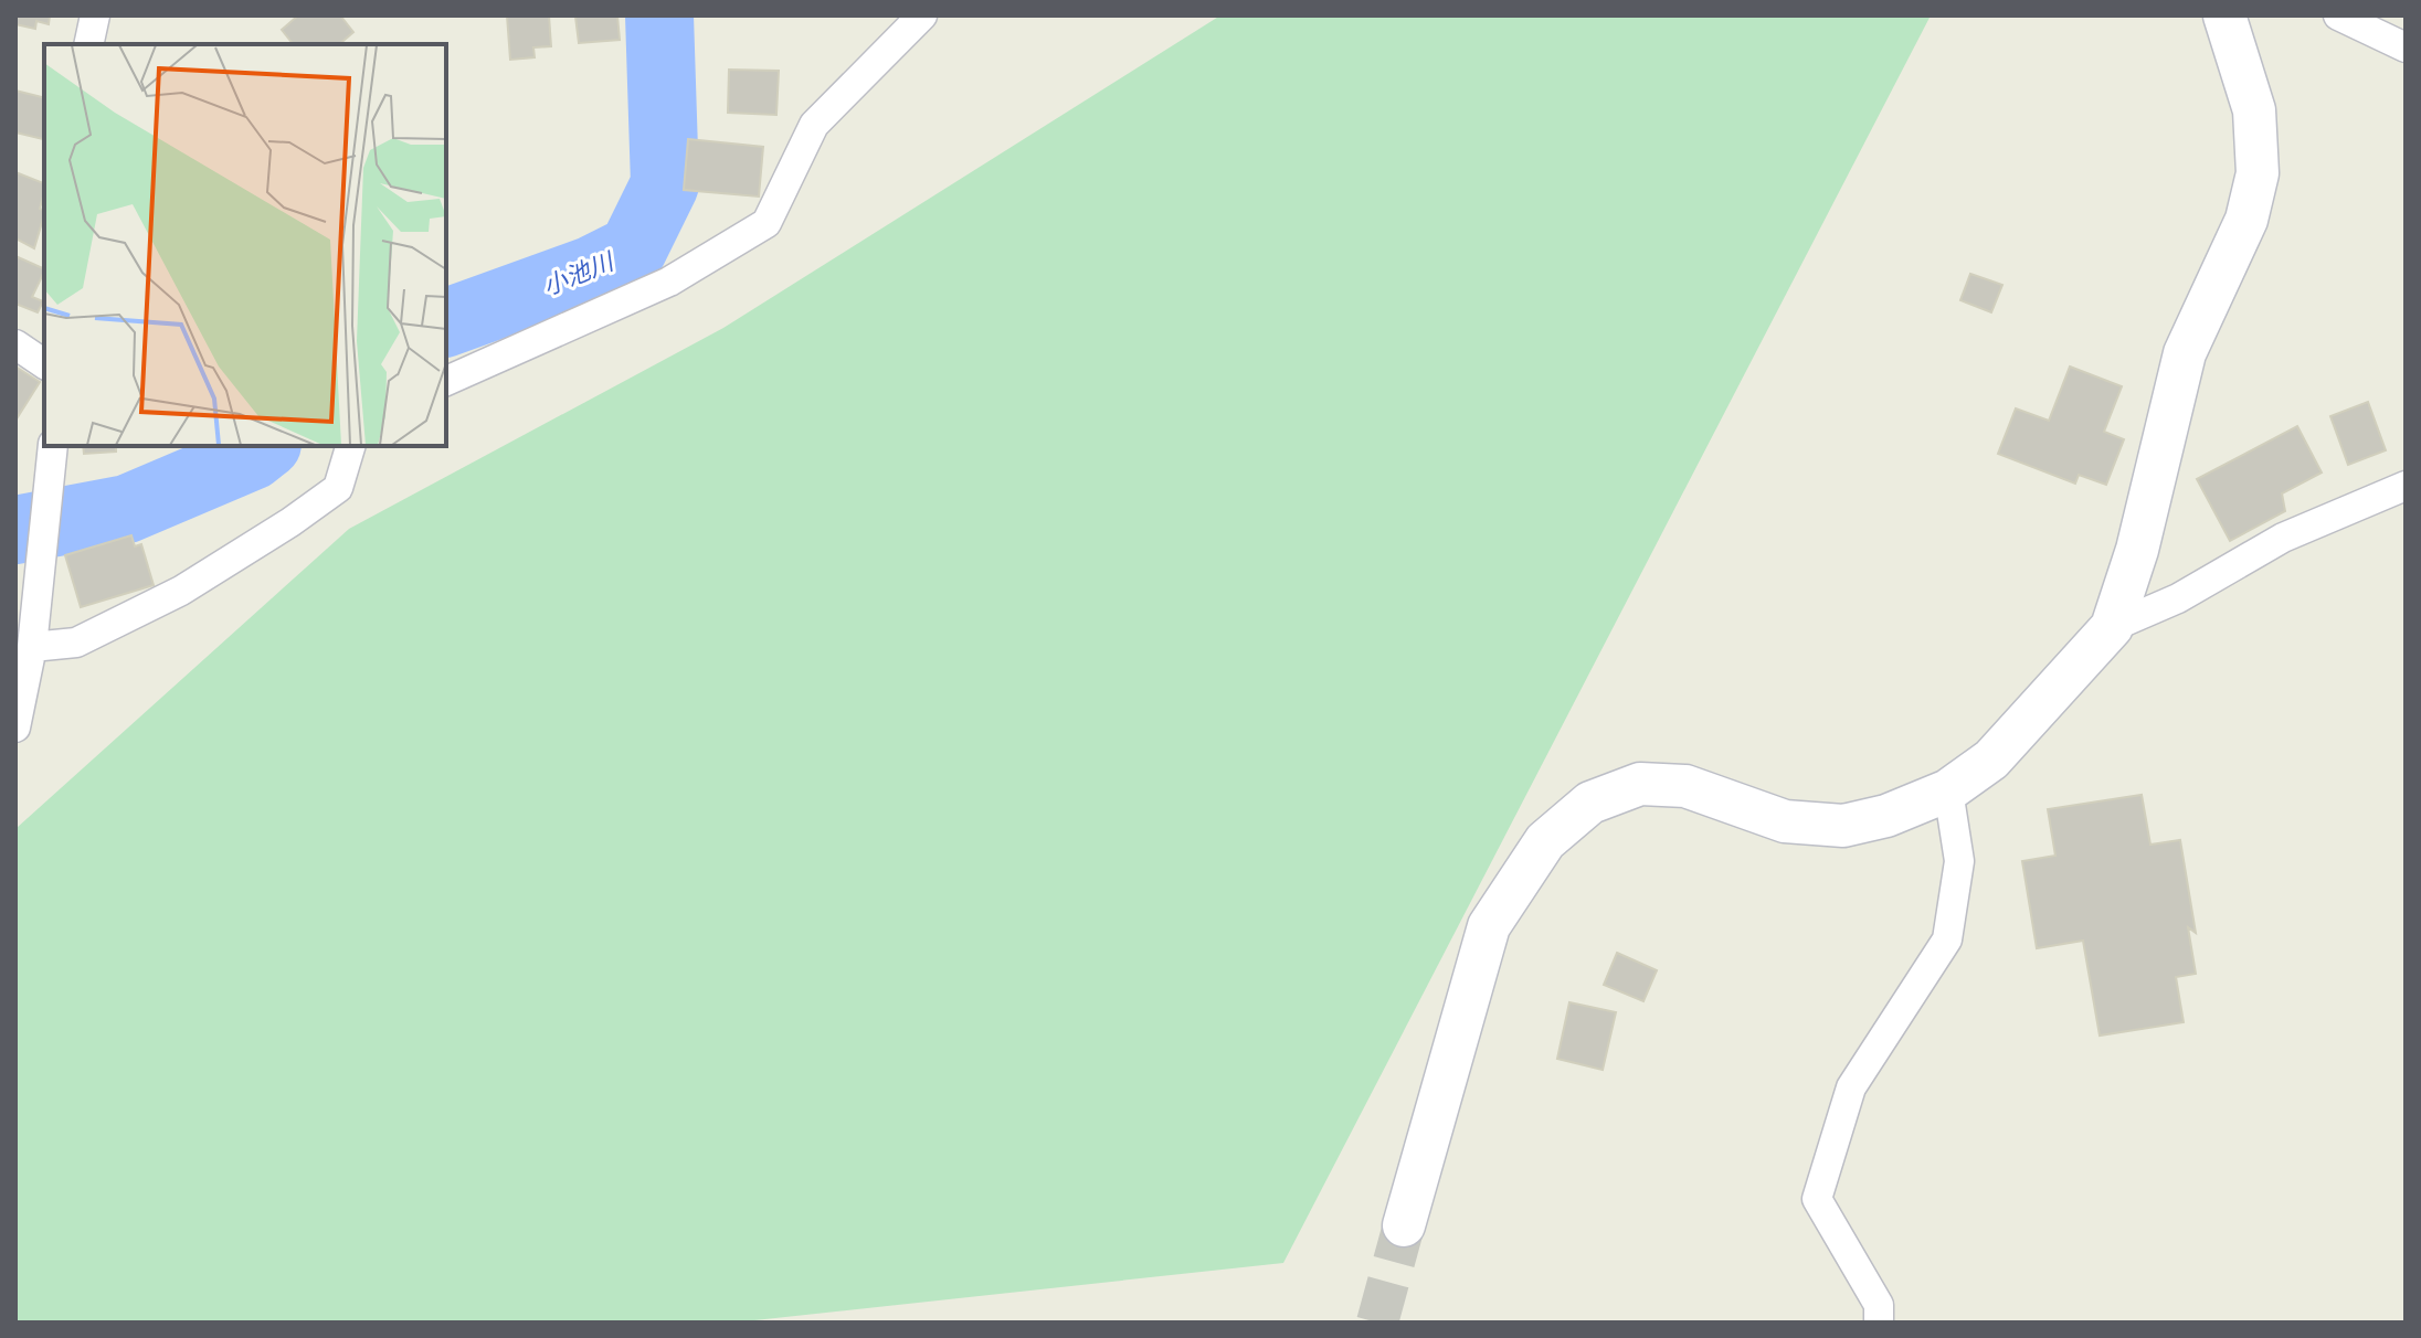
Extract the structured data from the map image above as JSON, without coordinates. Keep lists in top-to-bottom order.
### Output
{
  "water": ["小池川"]
}
